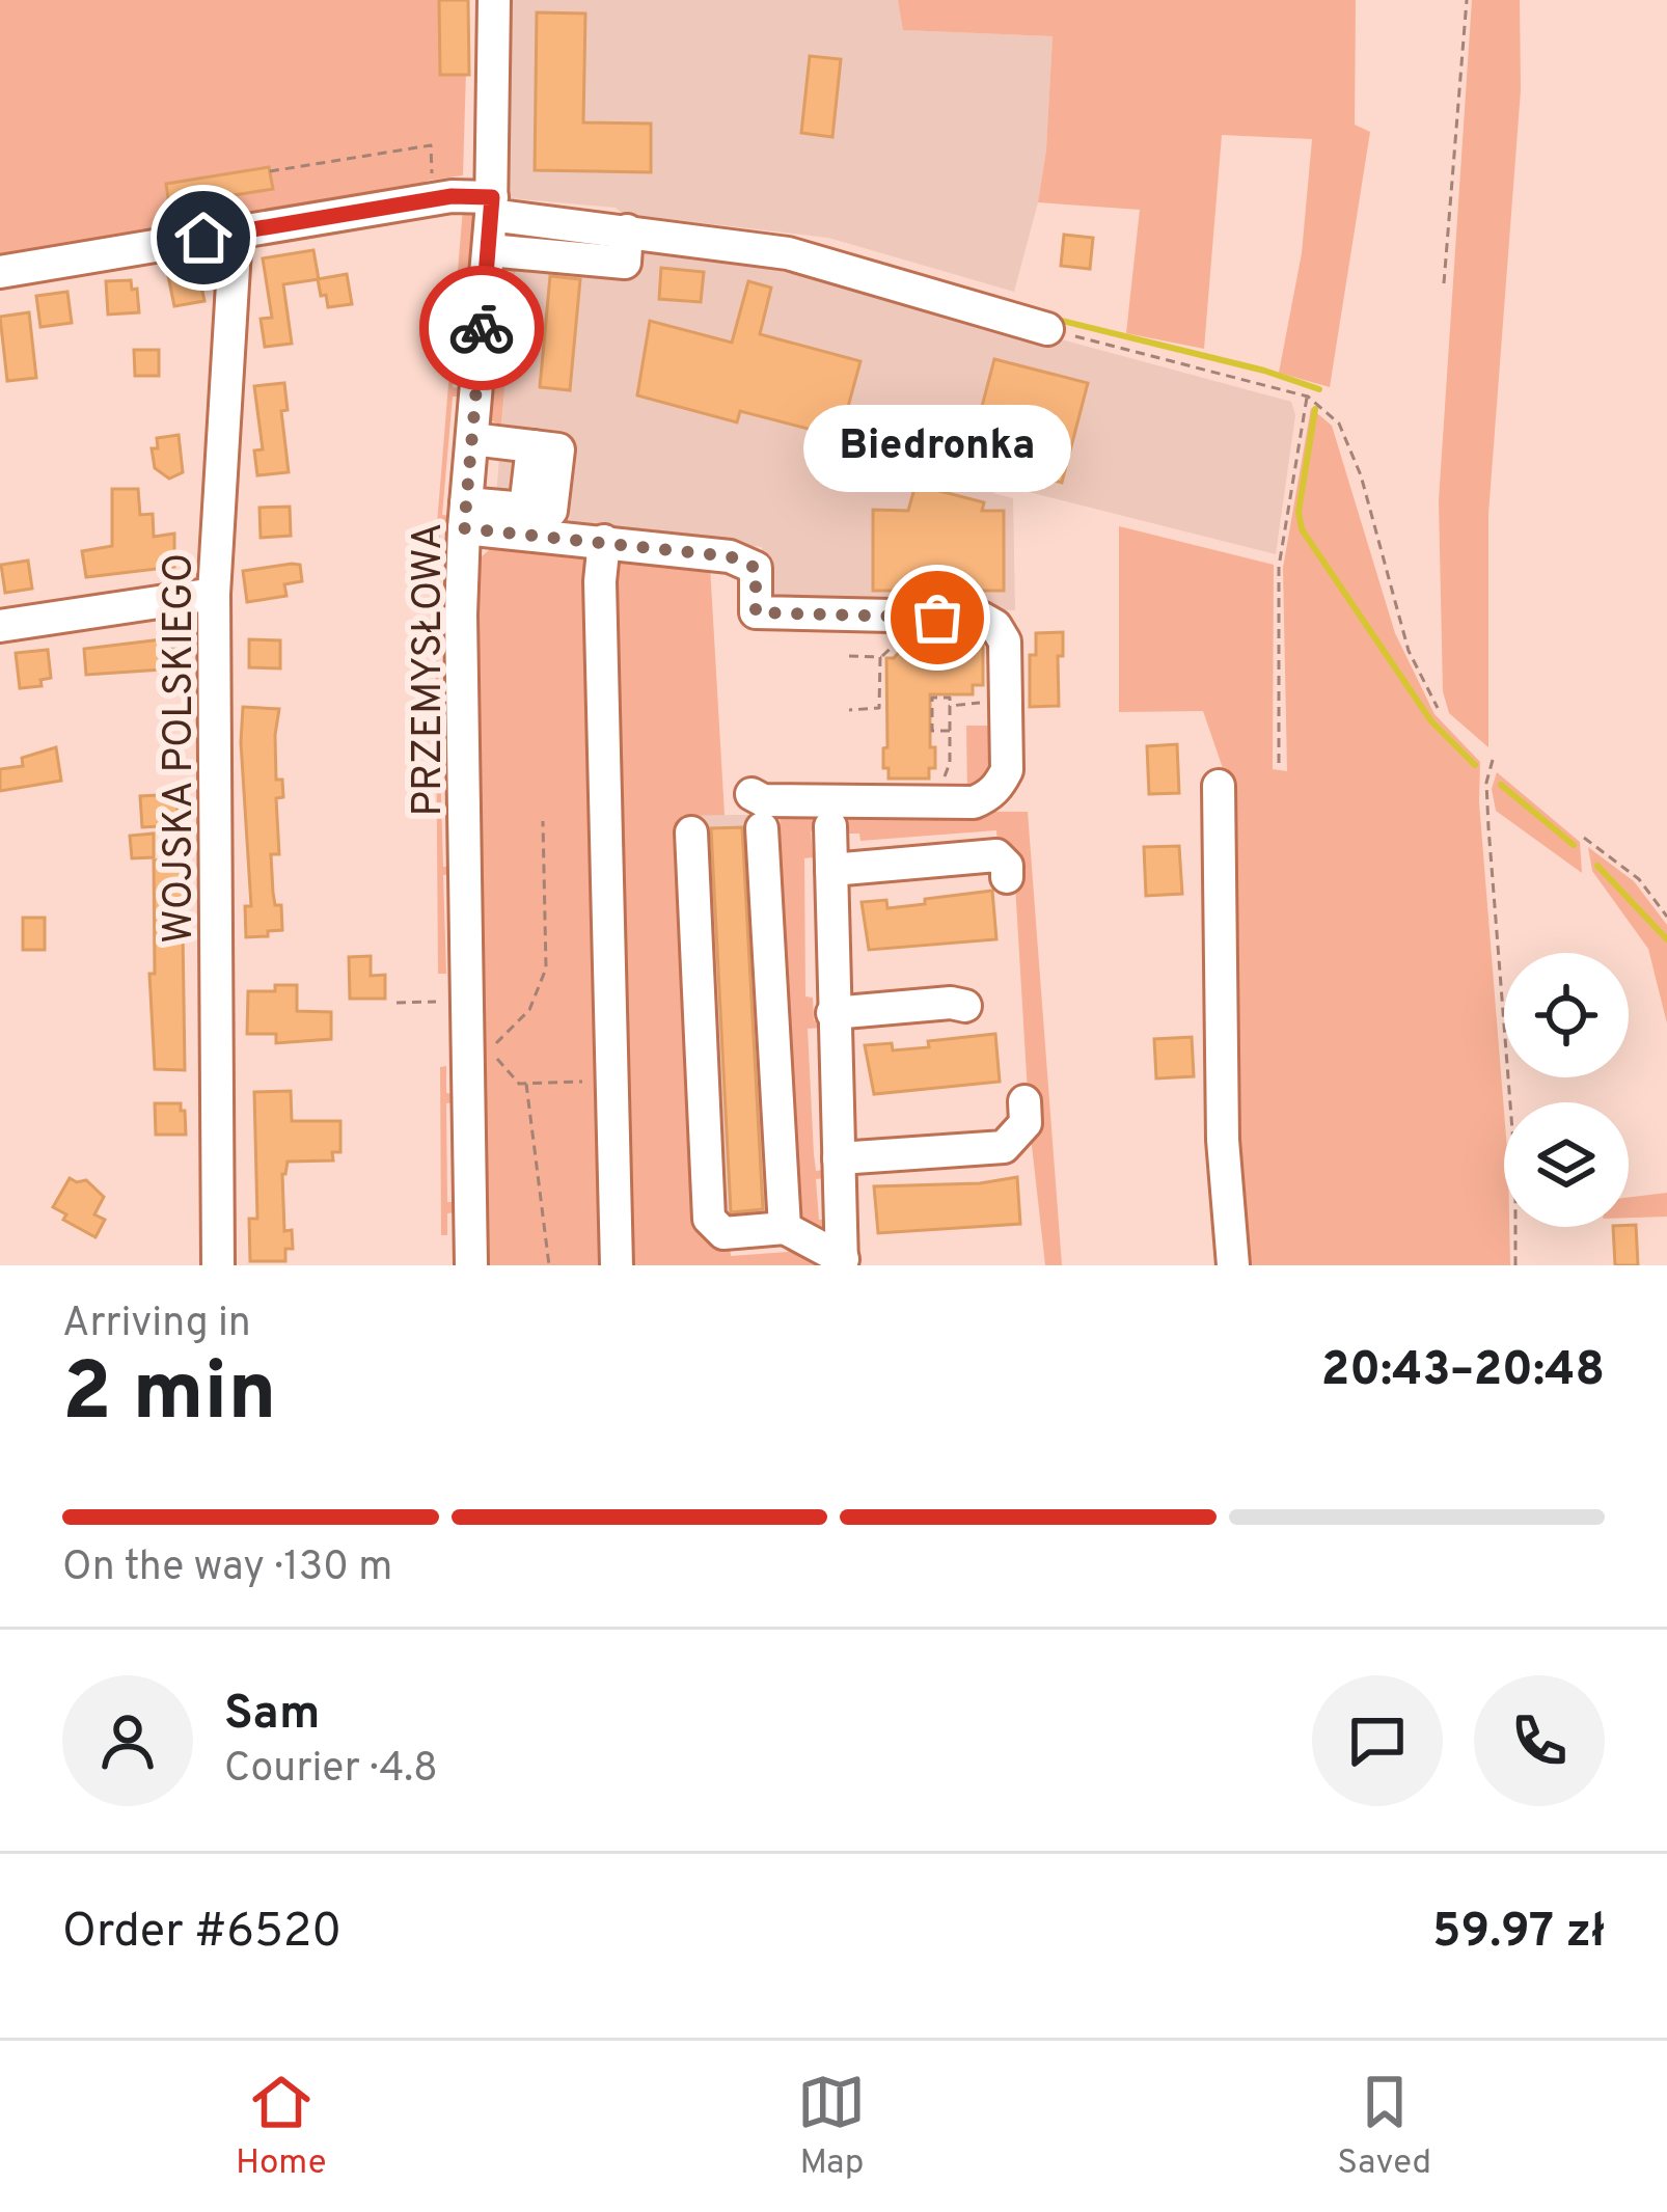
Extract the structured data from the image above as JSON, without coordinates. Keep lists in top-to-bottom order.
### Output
{
  "streets": {
    "street": ["PRZEMYSŁOWA", "WOJSKA POLSKIEGO"]
  },
  "places": ["Biedronka"],
  "page": {
    "bubble": "Biedronka",
    "heading": ["2 min", "Arriving in", "20:43–20:48"],
    "panel": [
      "Sam",
      "Courier · 4.8",
      "Order #6520",
      "59.97 zł"
    ],
    "bar": "On the way · 130 m",
    "tabs": ["Home", "Map", "Saved"]
  }
}
